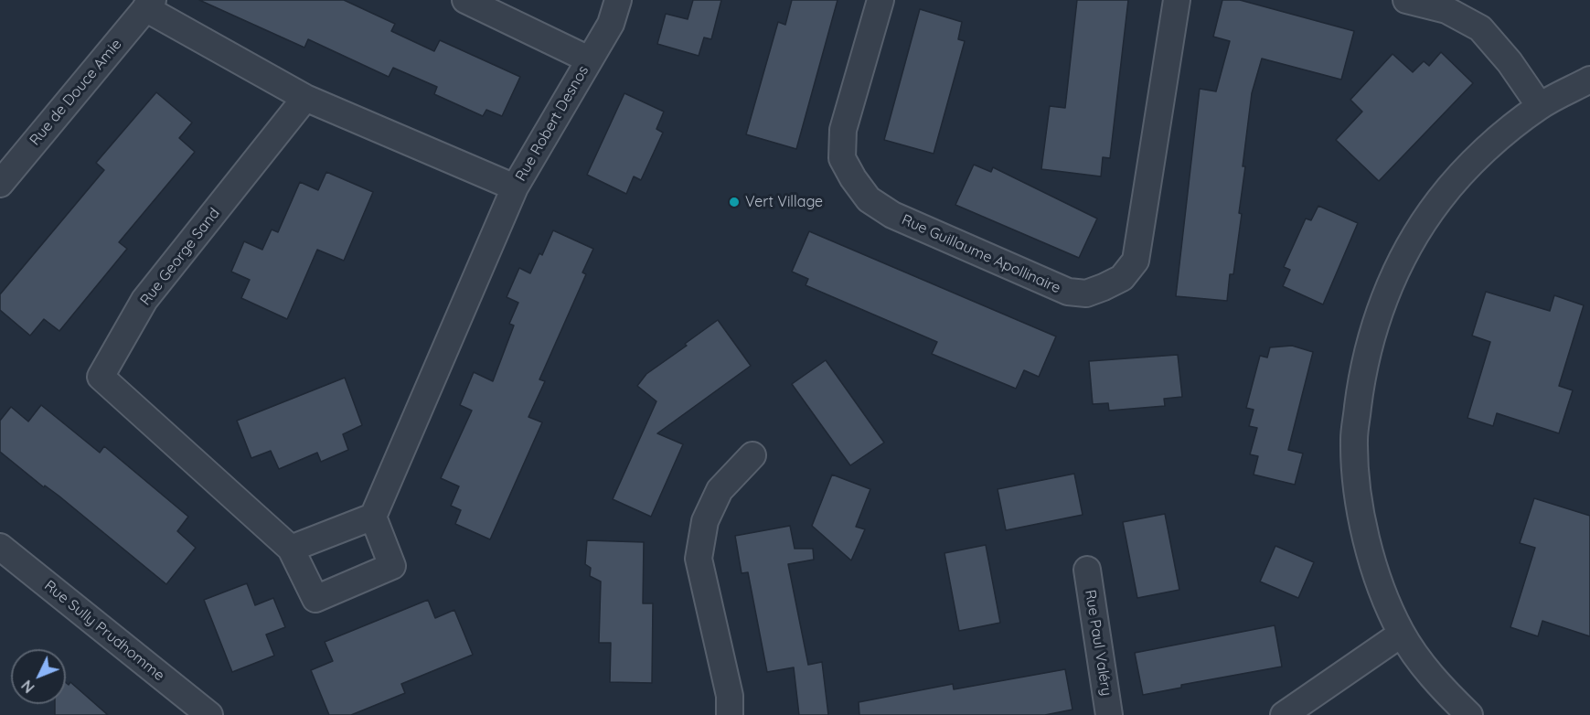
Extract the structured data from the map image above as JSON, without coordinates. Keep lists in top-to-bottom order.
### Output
{
  "streets": {
    "street": [
      "Rue de Douce Amie",
      "Rue Robert Desnos",
      "Rue Guillaume Apollinaire",
      "Rue George Sand",
      "Rue Sully Prudhomme",
      "Rue Paul Valéry"
    ]
  },
  "places": ["Vert Village"],
  "north": "bottom left"
}
